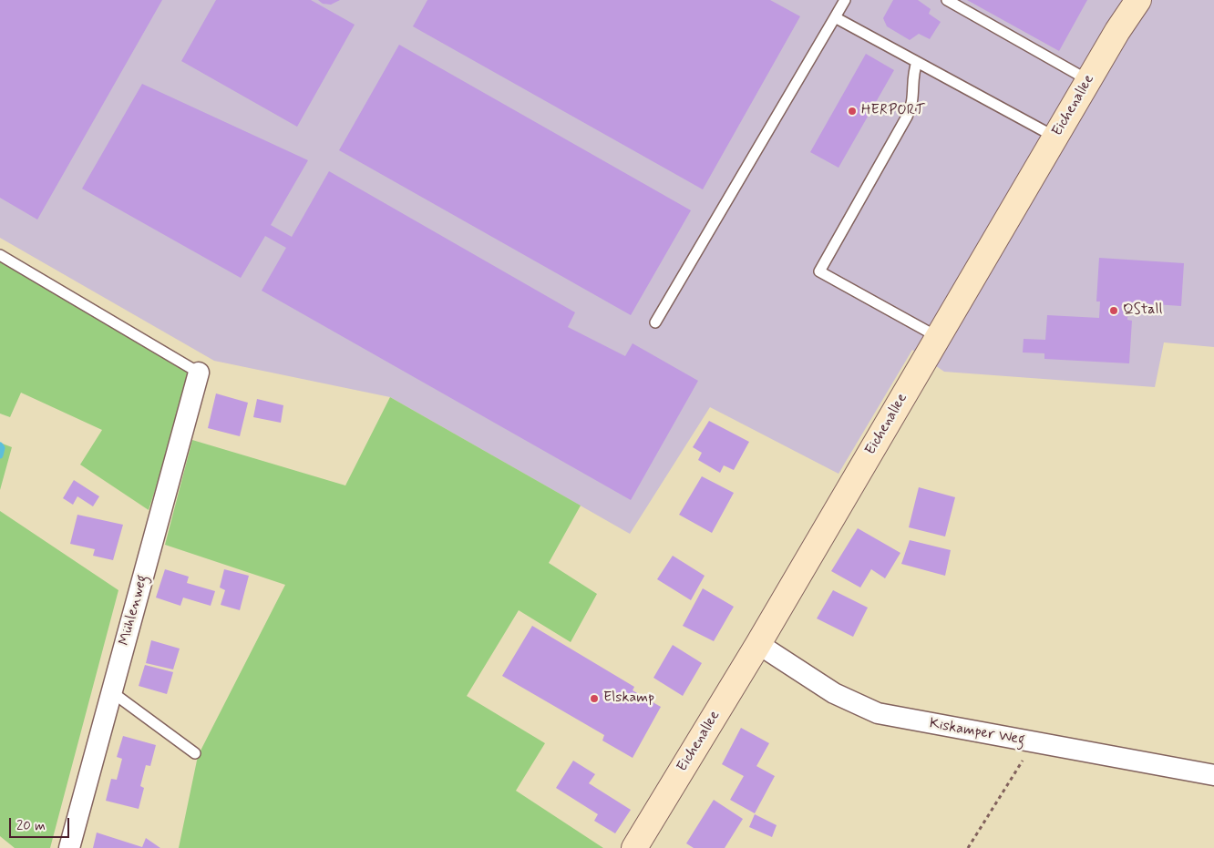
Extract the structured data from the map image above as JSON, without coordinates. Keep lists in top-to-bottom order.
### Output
{
  "streets": {
    "street": ["Eichenallee", "Mühlenweg", "Kiskamper Weg"]
  },
  "crossings": [
    ["Eichenallee", "Kiskamper Weg"]
  ],
  "places": ["HERPORT", "QStall", "Elskamp"],
  "scale_bar": "20 m"
}
